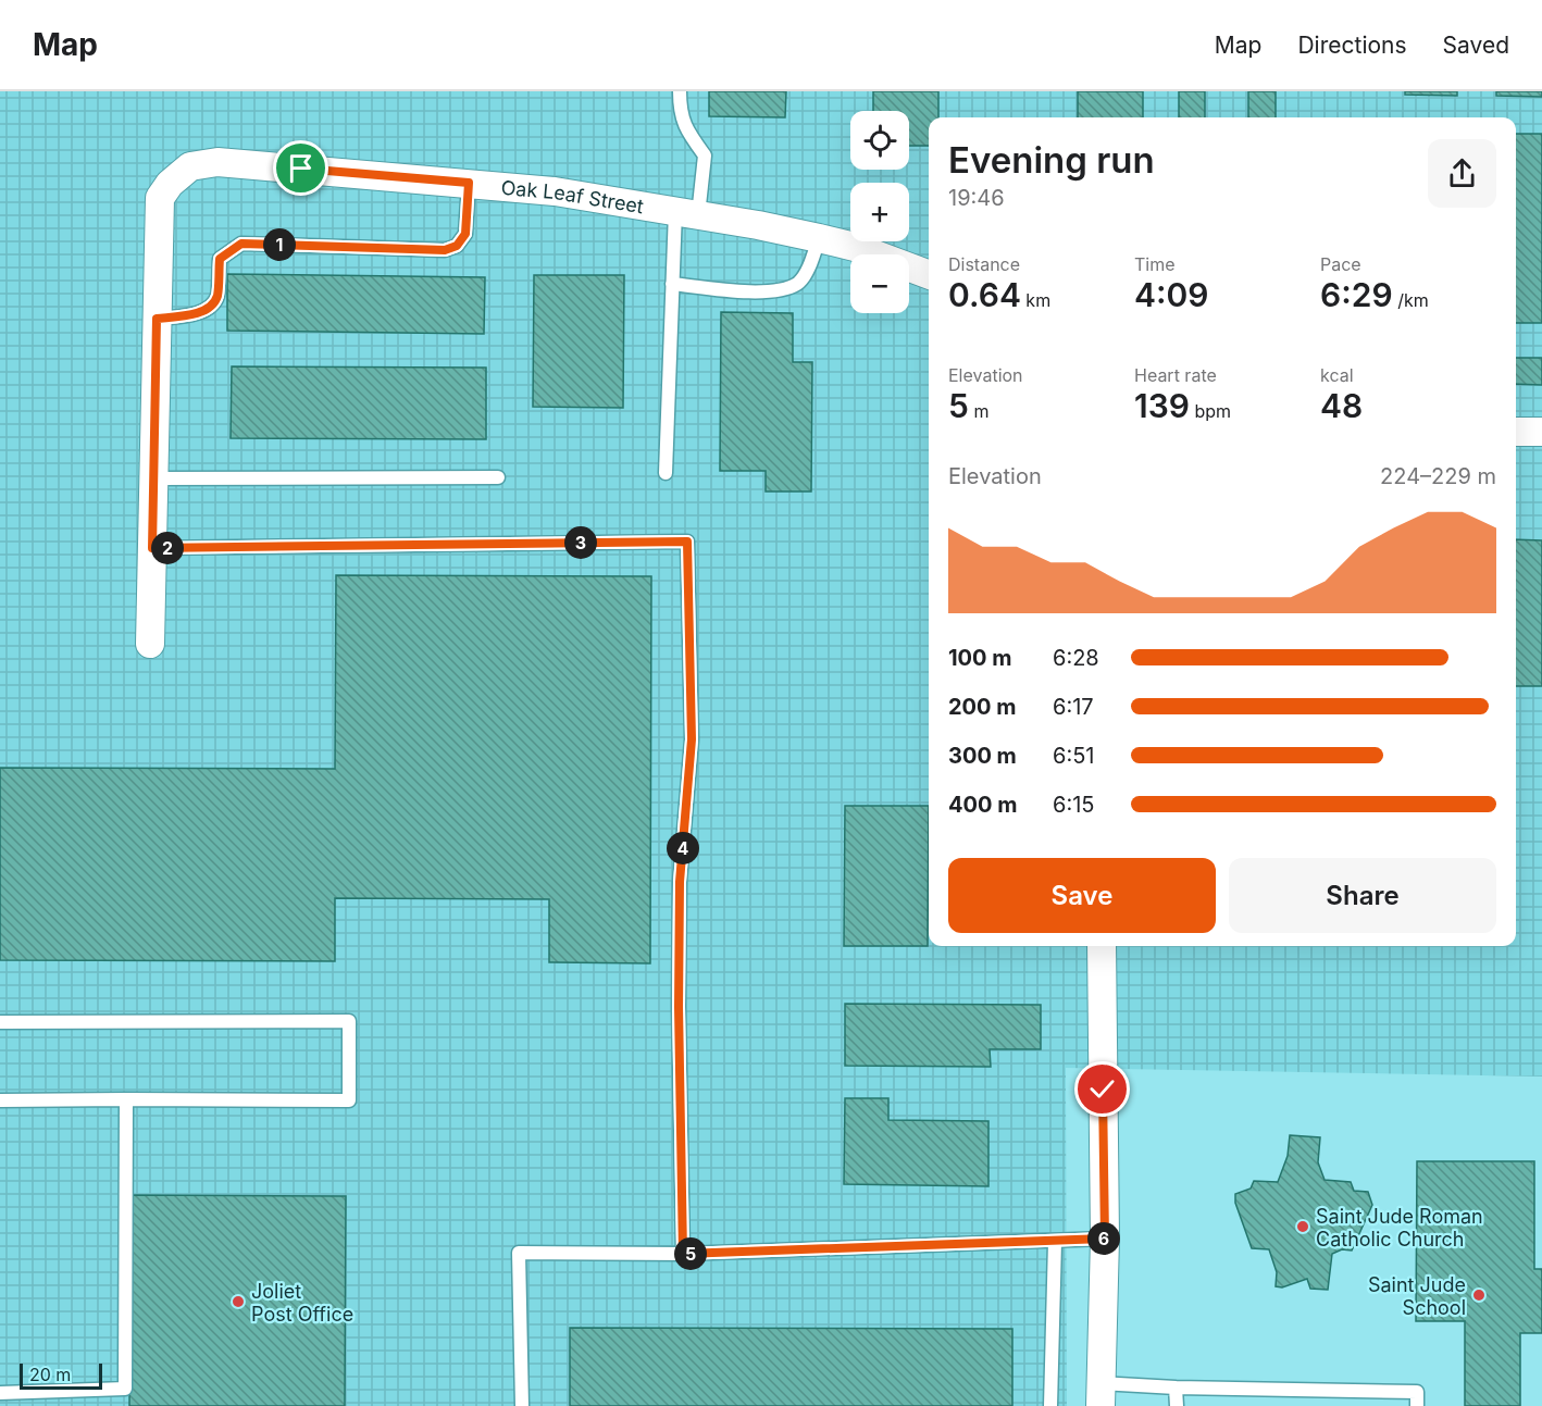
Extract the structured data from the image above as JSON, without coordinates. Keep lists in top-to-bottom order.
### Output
{
  "streets": {
    "street": ["Oak Leaf Street"]
  },
  "places": ["Saint Jude Roman Catholic Church", "Saint Jude School", "Joliet Post Office"],
  "scale_bar": "20 m",
  "page": {
    "header": "Map",
    "nav": ["Map", "Directions", "Saved"],
    "map_buttons": ["+", "−"],
    "heading": ["Evening run", "19:46"],
    "pins": [
      "1",
      "3",
      "2",
      "4",
      "6",
      "5"
    ],
    "stats": [
      ["Distance", "0.64 km"],
      ["Time", "4:09"],
      ["Pace", "6:29 /km"],
      ["Elevation", "5 m"],
      ["Heart rate", "139 bpm"],
      ["kcal", "48"]
    ],
    "chart": ["Elevation", "224–229 m"],
    "list": [
      {
        "name": "100 m",
        "note": "6:28"
      },
      {
        "name": "200 m",
        "note": "6:17"
      },
      {
        "name": "300 m",
        "note": "6:51"
      },
      {
        "name": "400 m",
        "note": "6:15"
      }
    ],
    "buttons": ["Save", "Share"],
    "scale": "20 m"
  }
}
